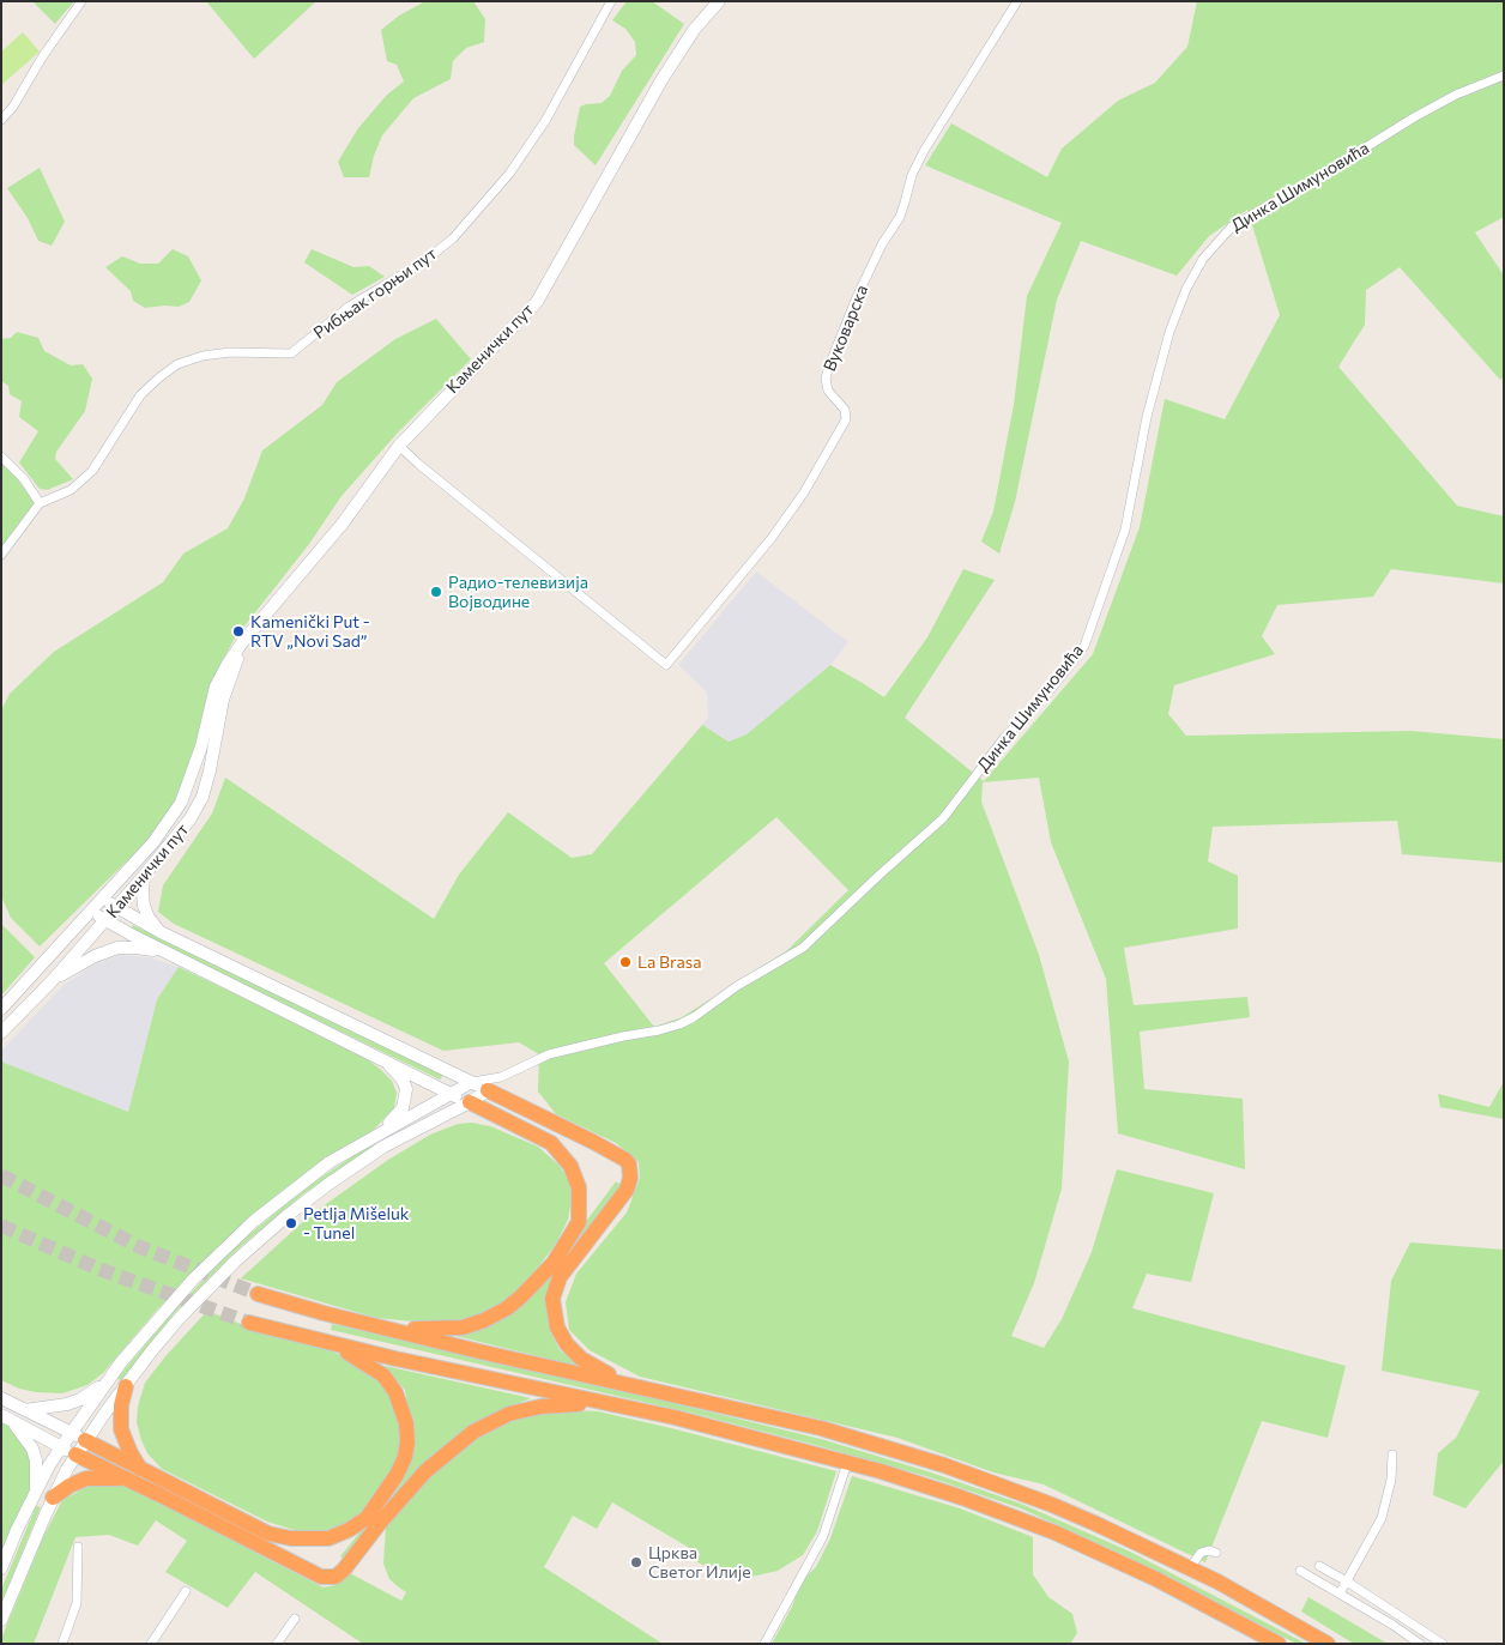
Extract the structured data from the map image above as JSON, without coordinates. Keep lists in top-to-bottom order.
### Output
{
  "streets": {
    "street": [
      "Динка Шимуновића",
      "Рибњак горњи пут",
      "Вуковарска",
      "Каменички пут"
    ]
  },
  "crossings": [
    ["Вуковарска", "Каменички пут"]
  ],
  "places": [
    "Радио-телевизија Војводине",
    "Kamenički Put - RTV „Novi Sad”",
    "La Brasa",
    "Petlja Mišeluk - Tunel",
    "Црква Светог Илије"
  ]
}
